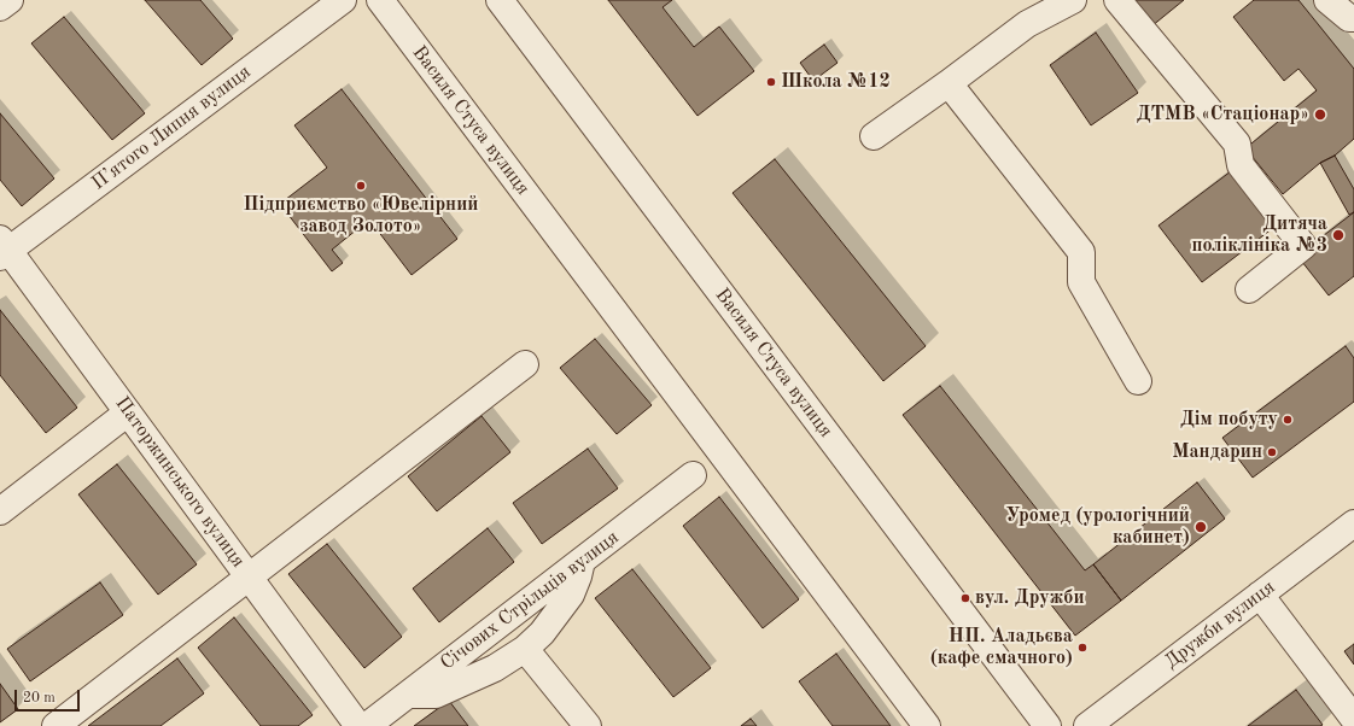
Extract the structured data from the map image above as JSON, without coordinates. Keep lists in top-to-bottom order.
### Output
{
  "streets": {
    "street": [
      "Василя Стуса вулиця",
      "П’ятого Липня вулиця",
      "Паторжинського вулиця",
      "Січових Стрільців вулиця",
      "Дружби вулиця"
    ]
  },
  "crossings": [
    ["П’ятого Липня вулиця", "Паторжинського вулиця"]
  ],
  "places": [
    "Школа №12",
    "ДТМВ «Стаціонар»",
    "Підприємство «Ювелірний завод Золото»",
    "Дитяча поліклініка №3",
    "Дім побуту",
    "Мандарин",
    "Уромед (урологічний кабинет)",
    "вул. Дружби",
    "НП. Аладьєва (кафе смачного)"
  ],
  "scale_bar": "20 m"
}
